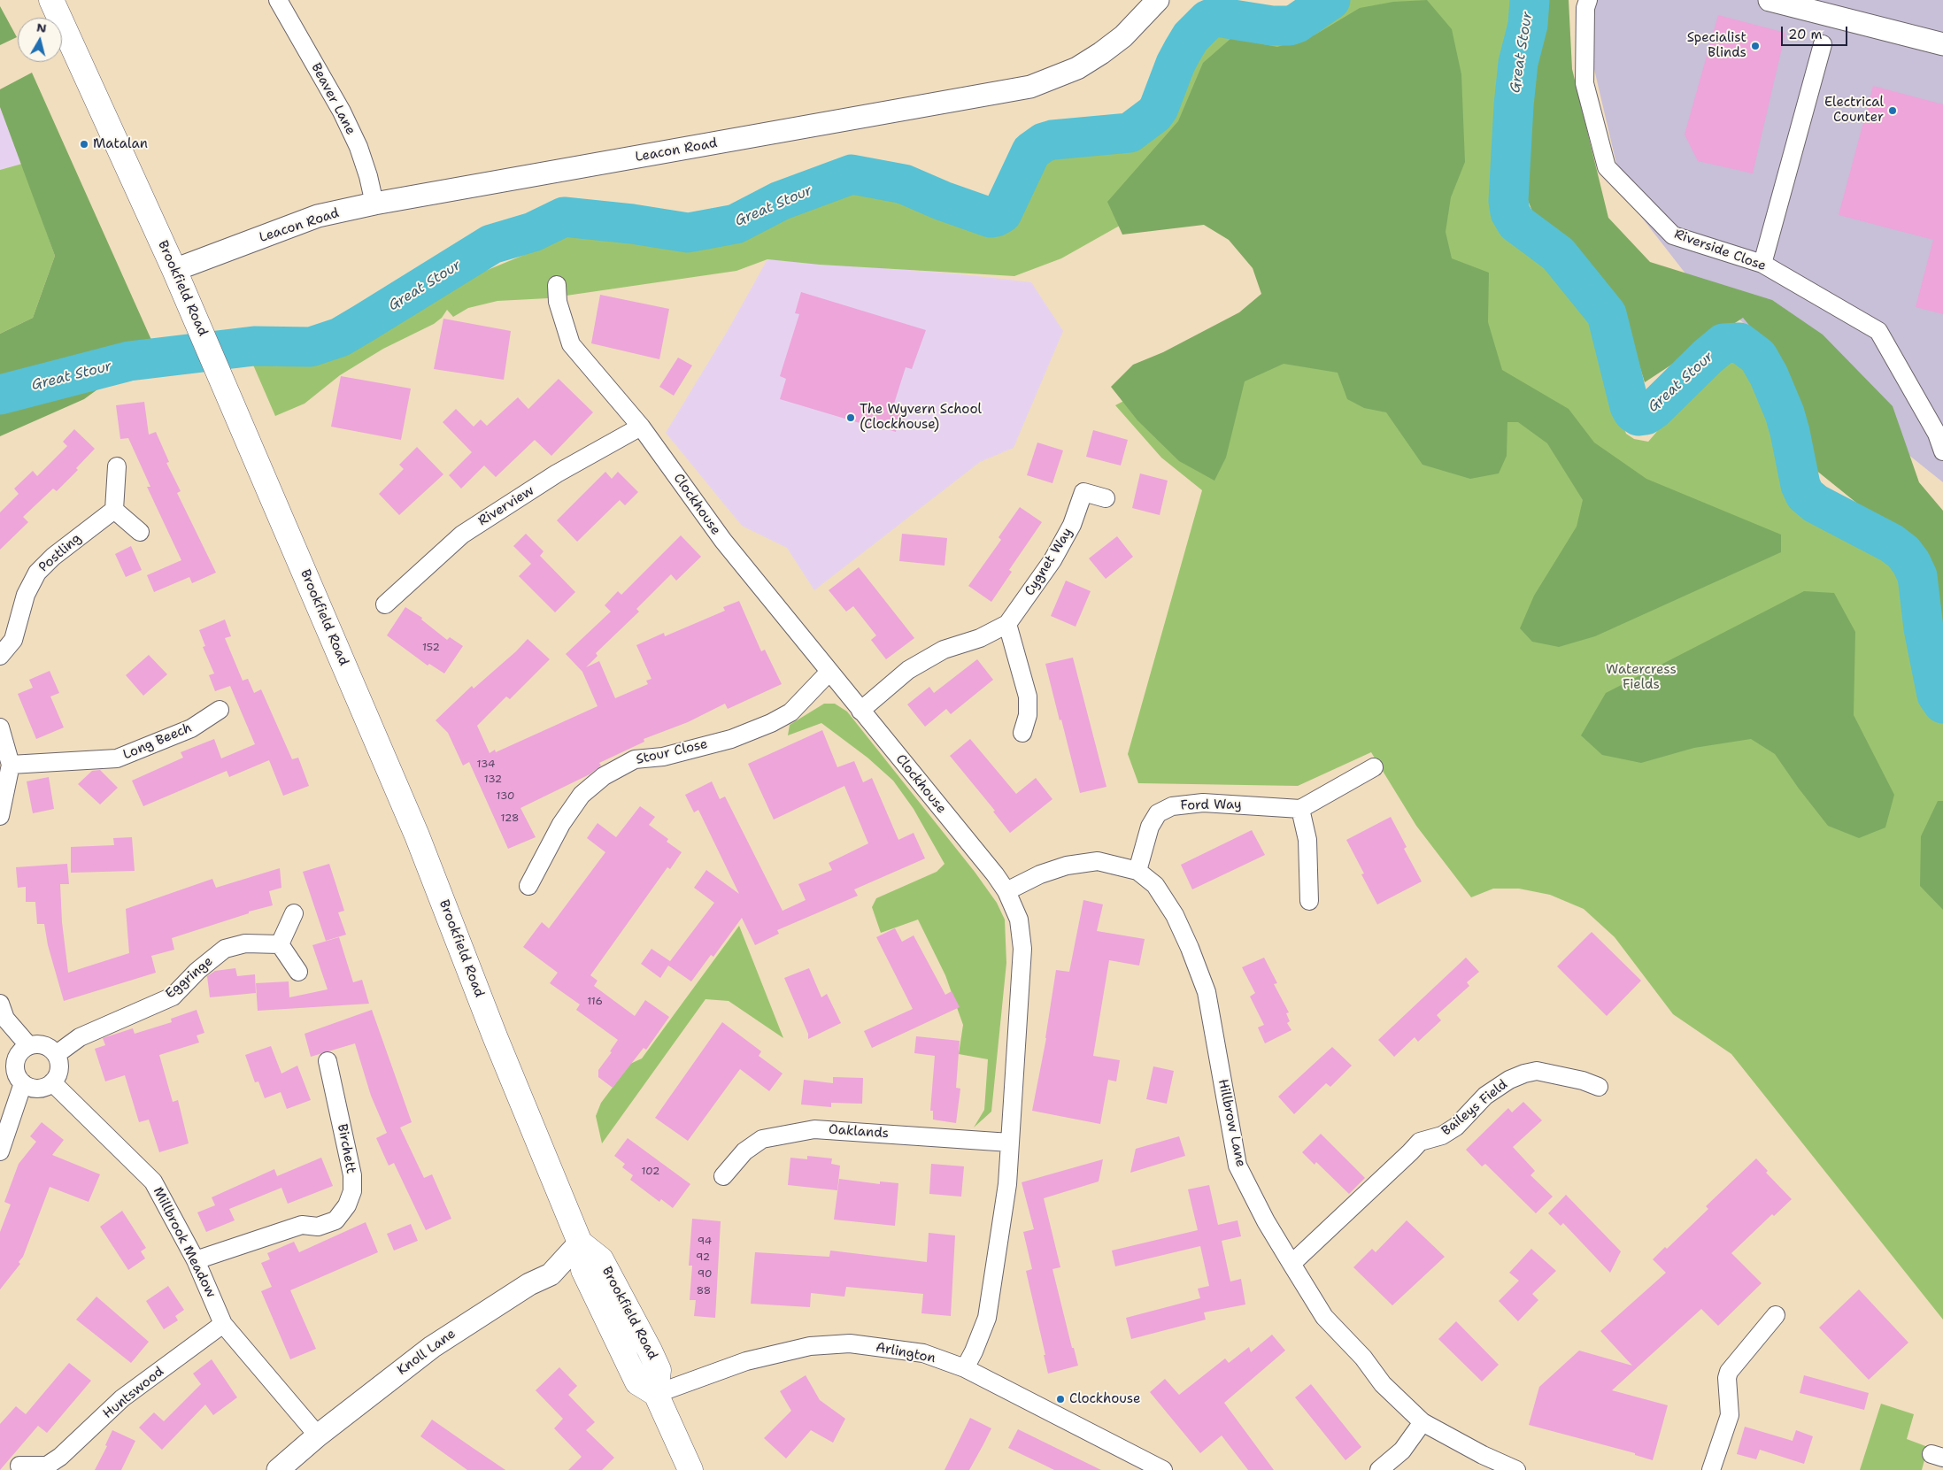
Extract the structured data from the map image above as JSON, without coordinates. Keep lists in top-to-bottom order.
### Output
{
  "streets": {
    "main road": ["Brookfield Road"],
    "street": [
      "Beaver Lane",
      "Leacon Road",
      "Riverside Close",
      "Clockhouse",
      "Riverview",
      "Postling",
      "Cygnet Way",
      "Long Beech",
      "Stour Close",
      "Ford Way",
      "Eggringe",
      "Baileys Field",
      "Hillbrow Lane",
      "Oaklands",
      "Birchett",
      "Millbrook Meadow",
      "Knoll Lane",
      "Arlington",
      "Huntswood"
    ]
  },
  "crossings": [
    ["Beaver Lane", "Leacon Road"],
    ["Leacon Road", "Brookfield Road"],
    ["Brookfield Road", "Knoll Lane"],
    ["Brookfield Road", "Arlington"],
    ["Clockhouse", "Riverview"],
    ["Clockhouse", "Cygnet Way"],
    ["Clockhouse", "Stour Close"],
    ["Clockhouse", "Hillbrow Lane"],
    ["Clockhouse", "Oaklands"],
    ["Clockhouse", "Arlington"],
    ["Ford Way", "Hillbrow Lane"],
    ["Eggringe", "Millbrook Meadow"],
    ["Baileys Field", "Hillbrow Lane"],
    ["Birchett", "Millbrook Meadow"],
    ["Millbrook Meadow", "Knoll Lane"],
    ["Millbrook Meadow", "Huntswood"]
  ],
  "water": ["Great Stour"],
  "parks": ["Watercress Fields"],
  "places": [
    "Specialist Blinds",
    "Electrical Counter",
    "Matalan",
    "The Wyvern School (Clockhouse)",
    "Clockhouse"
  ],
  "house_numbers": [
    "152",
    "134",
    "132",
    "130",
    "128",
    "116",
    "102",
    "94",
    "92",
    "90",
    "88"
  ],
  "scale_bar": "20 m",
  "north": "top"
}
